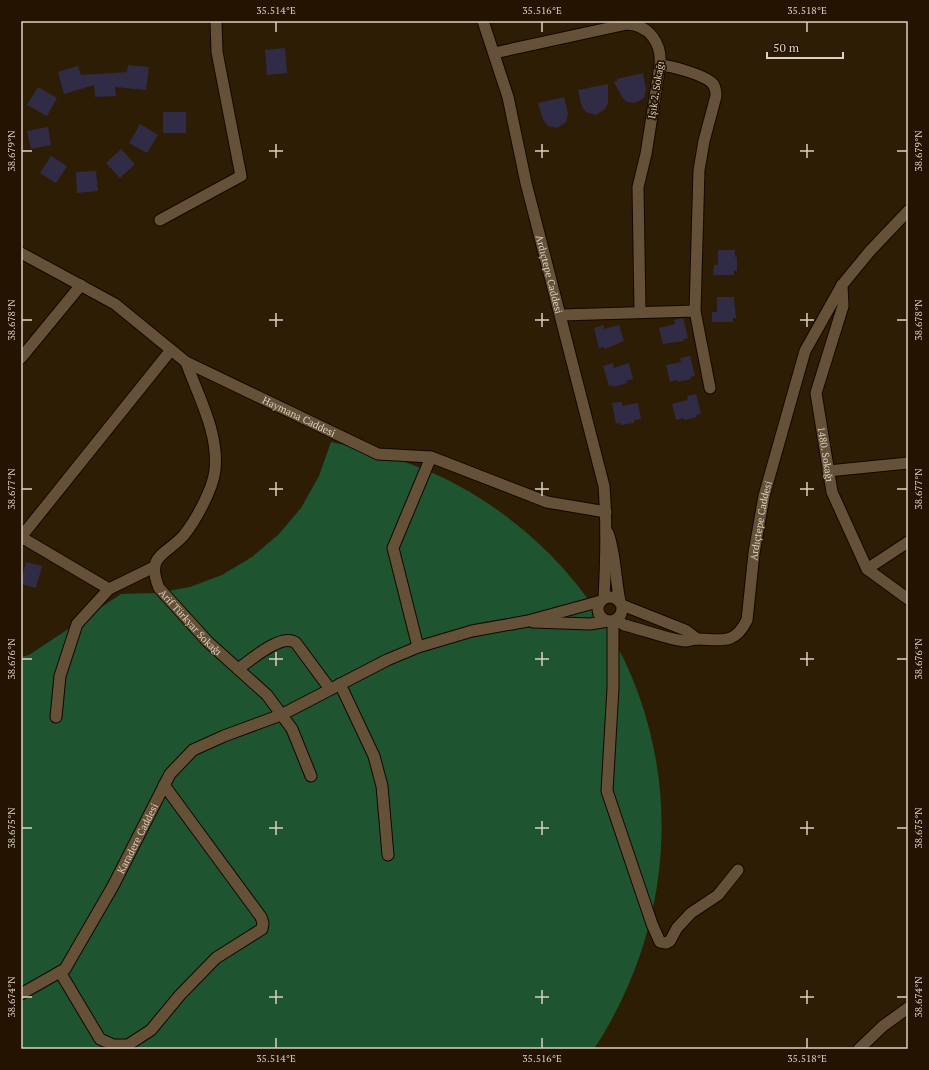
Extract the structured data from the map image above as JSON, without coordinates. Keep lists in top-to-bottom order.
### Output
{
  "streets": {
    "street": [
      "Işık 2. Sokağı",
      "Ardıçtepe Caddesi",
      "Haymana Caddesi",
      "1480. Sokağı",
      "Arif Türkyar Sokağı",
      "Karadere Caddesi"
    ]
  },
  "crossings": [
    ["Işık 2. Sokağı", "Ardıçtepe Caddesi"],
    ["Ardıçtepe Caddesi", "Haymana Caddesi"],
    ["Ardıçtepe Caddesi", "1480. Sokağı"],
    ["Arif Türkyar Sokağı", "Karadere Caddesi"]
  ],
  "scale_bar": "50 m",
  "coordinates": [
    "35.514°E",
    "35.516°E",
    "35.518°E",
    "38.679°N",
    "38.678°N",
    "38.677°N",
    "38.676°N",
    "38.675°N",
    "38.674°N"
  ]
}
